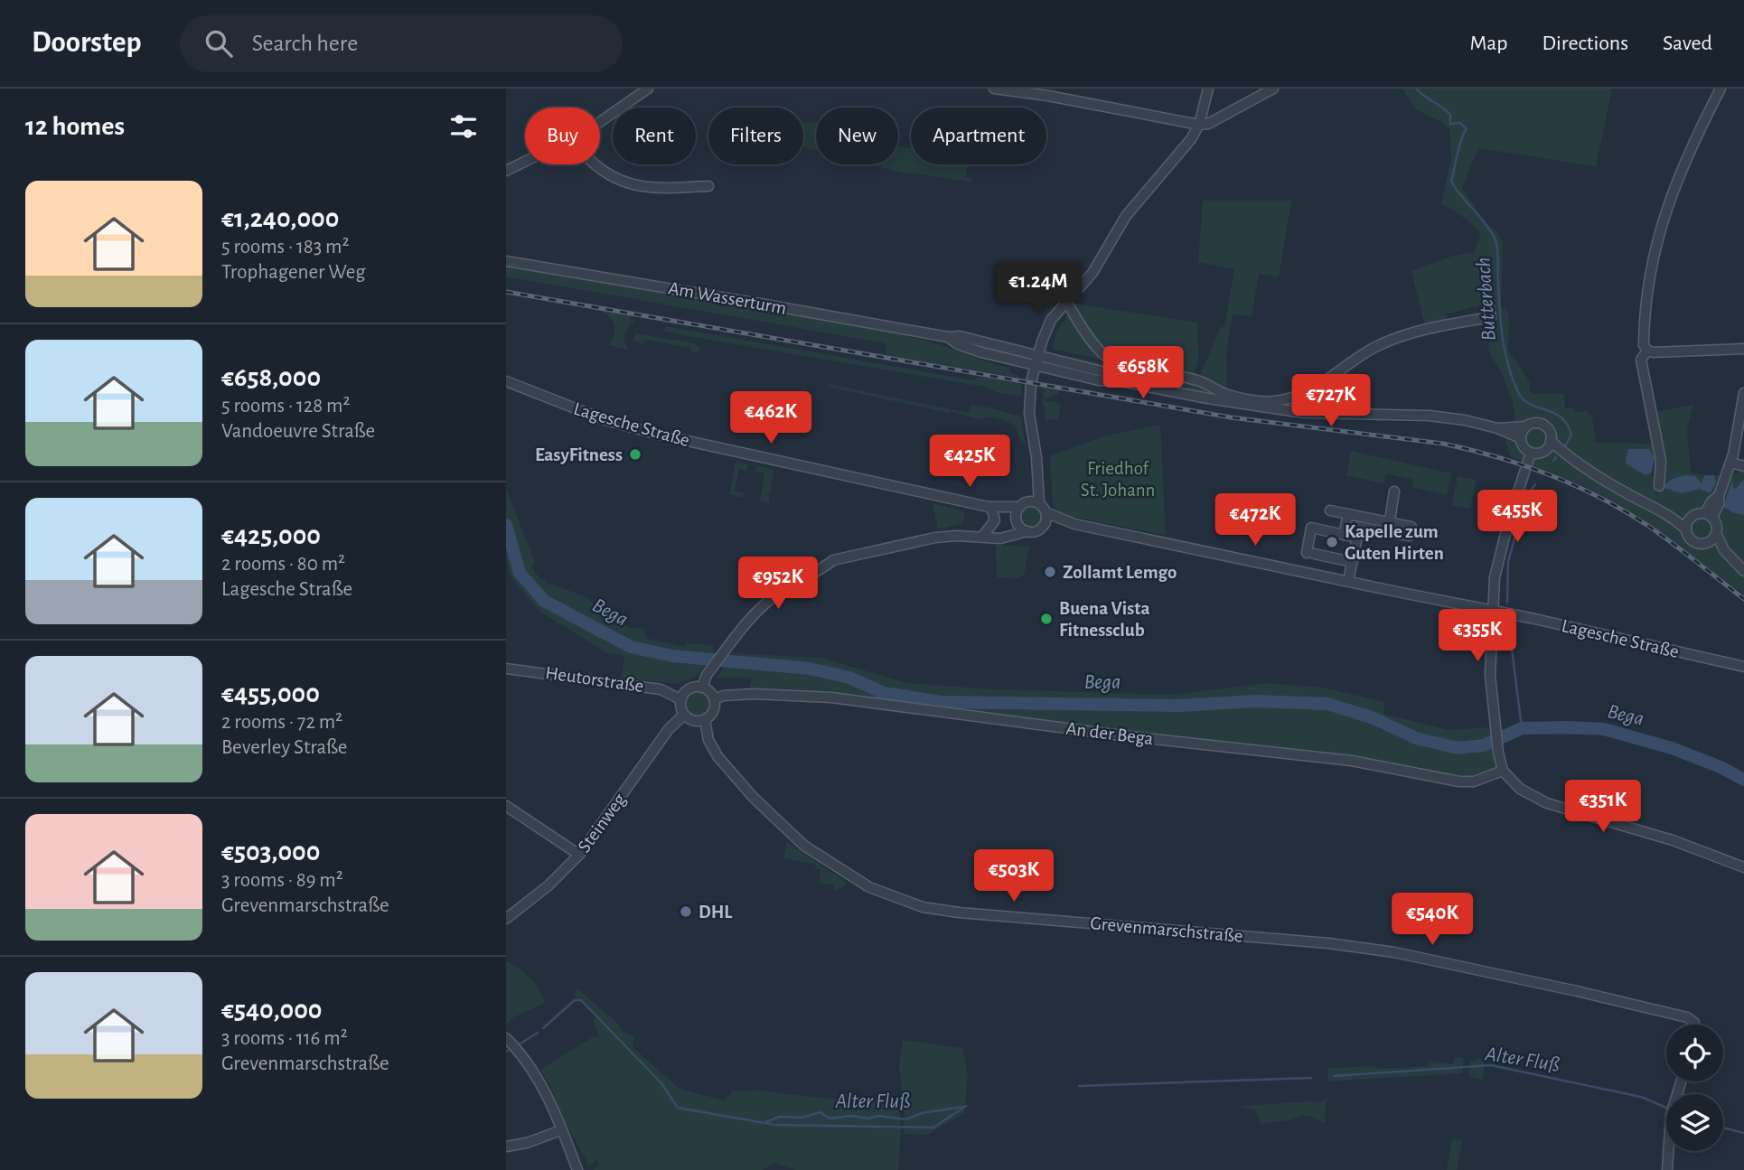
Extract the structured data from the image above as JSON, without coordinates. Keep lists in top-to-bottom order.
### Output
{
  "streets": {
    "street": [
      "Am Wasserturm",
      "Lagesche Straße",
      "Heutorstraße",
      "An der Bega",
      "Steinweg",
      "Grevenmarschstraße"
    ]
  },
  "crossings": [
    ["Heutorstraße", "An der Bega"],
    ["Heutorstraße", "Steinweg"],
    ["Heutorstraße", "Grevenmarschstraße"],
    ["An der Bega", "Steinweg"],
    ["An der Bega", "Grevenmarschstraße"],
    ["Steinweg", "Grevenmarschstraße"]
  ],
  "water": ["Butterbach", "Bega", "Alter Fluß"],
  "parks": ["Friedhof St. Johann"],
  "places": [
    "EasyFitness",
    "Kapelle zum Guten Hirten",
    "Zollamt Lemgo",
    "Buena Vista Fitnessclub",
    "DHL"
  ],
  "page": {
    "header": "Doorstep",
    "search": "Search here",
    "nav": ["Map", "Directions", "Saved"],
    "heading": "12 homes",
    "chip": [
      "Buy",
      "Rent",
      "Filters",
      "New",
      "Apartment"
    ],
    "list": [
      {
        "name": "€1,240,000",
        "note": "5 rooms · 183 m² · Trophagener Weg"
      },
      {
        "name": "€658,000",
        "note": "5 rooms · 128 m² · Vandoeuvre Straße"
      },
      {
        "name": "€425,000",
        "note": "2 rooms · 80 m² · Lagesche Straße"
      },
      {
        "name": "€455,000",
        "note": "2 rooms · 72 m² · Beverley Straße"
      },
      {
        "name": "€503,000",
        "note": "3 rooms · 89 m² · Grevenmarschstraße"
      },
      {
        "name": "€540,000",
        "note": "3 rooms · 116 m² · Grevenmarschstraße"
      }
    ],
    "price": [
      "€1.24M",
      "€658K",
      "€727K",
      "€462K",
      "€425K",
      "€455K",
      "€472K",
      "€952K",
      "€355K",
      "€351K",
      "€503K",
      "€540K"
    ]
  }
}
